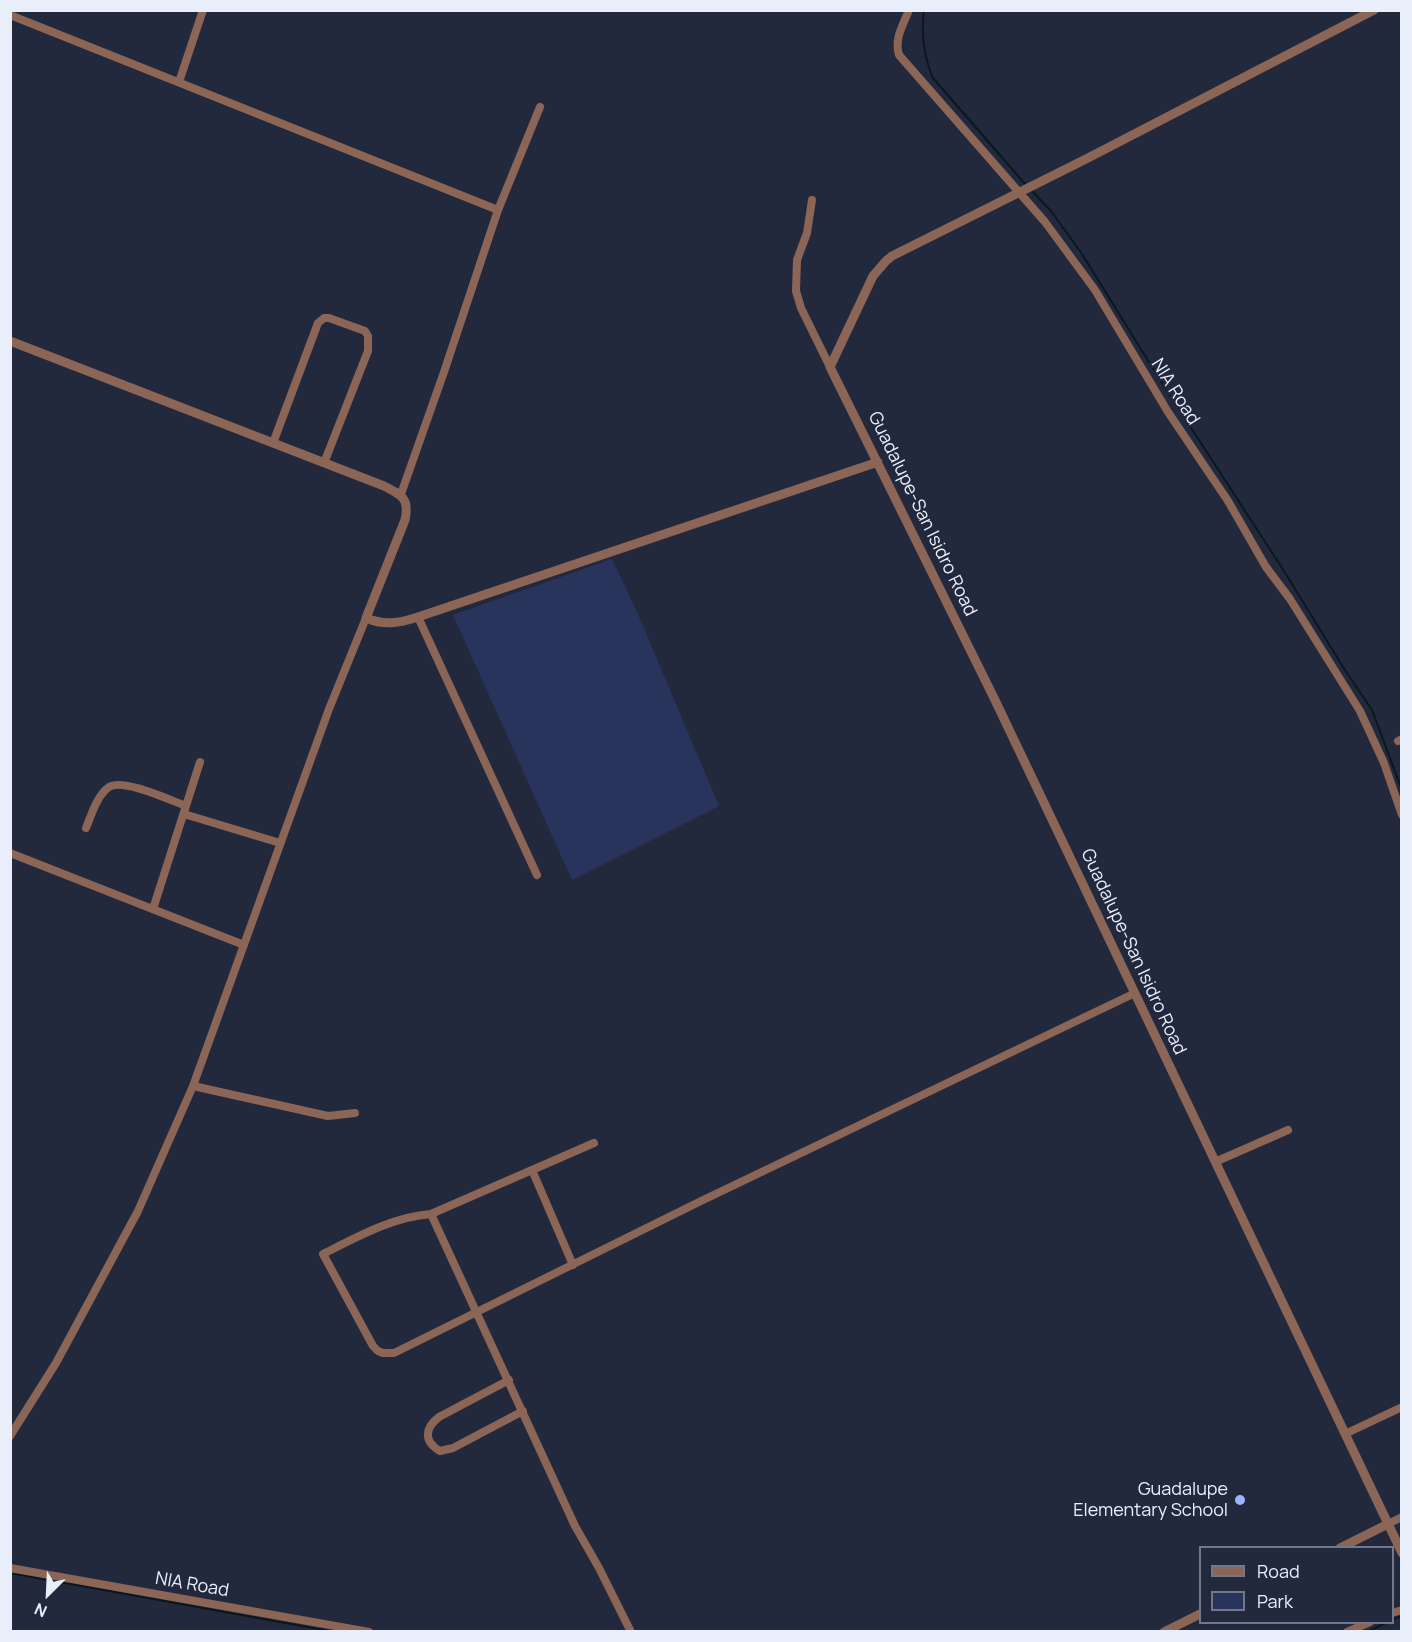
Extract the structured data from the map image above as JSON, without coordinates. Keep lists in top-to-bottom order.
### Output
{
  "streets": {
    "street": ["NIA Road", "Guadalupe-San Isidro Road"]
  },
  "places": ["Guadalupe Elementary School"],
  "legend": ["Road", "Park"],
  "north": "bottom left"
}
